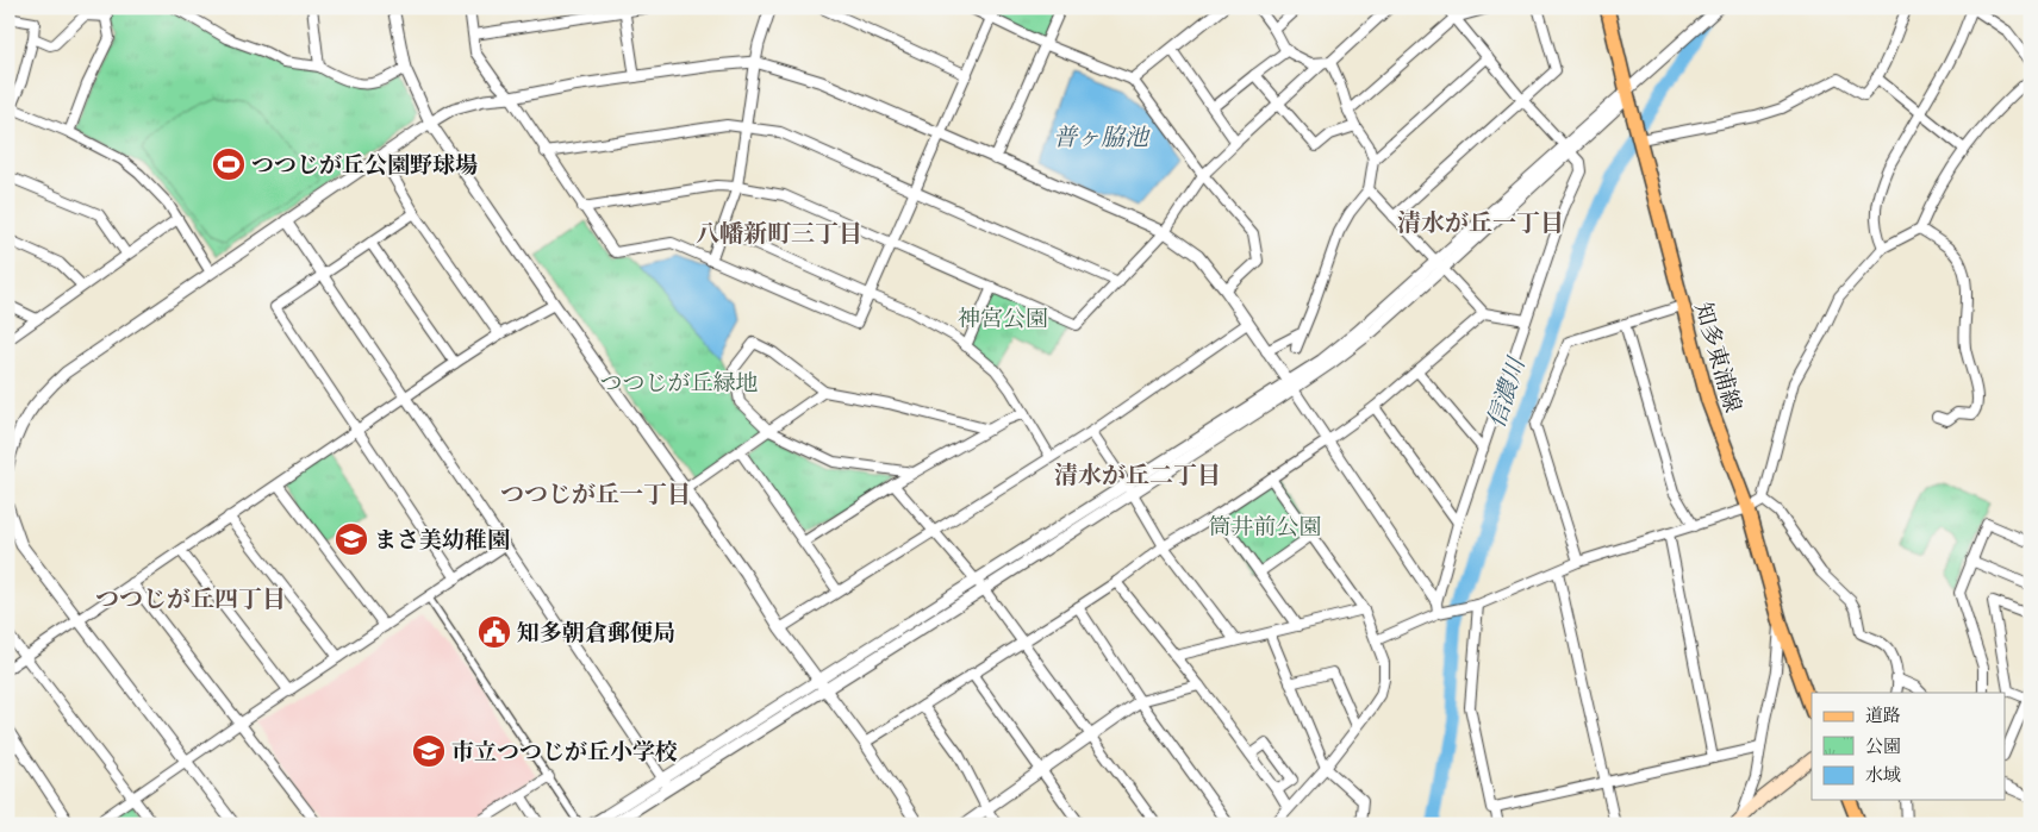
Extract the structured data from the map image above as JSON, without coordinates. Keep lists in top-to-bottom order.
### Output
{
  "streets": {
    "main road": ["知多東浦線"]
  },
  "districts": [
    "清水が丘一丁目",
    "八幡新町三丁目",
    "清水が丘二丁目",
    "つつじが丘一丁目",
    "つつじが丘四丁目"
  ],
  "water": ["普ヶ脇池", "信濃川"],
  "parks": ["神宮公園", "つつじが丘緑地", "筒井前公園"],
  "places": {
    "sports": ["つつじが丘公園野球場"],
    "school or university": ["まさ美幼稚園", "市立つつじが丘小学校"],
    "public building": ["知多朝倉郵便局"]
  },
  "legend": ["道路", "公園", "水域"]
}
